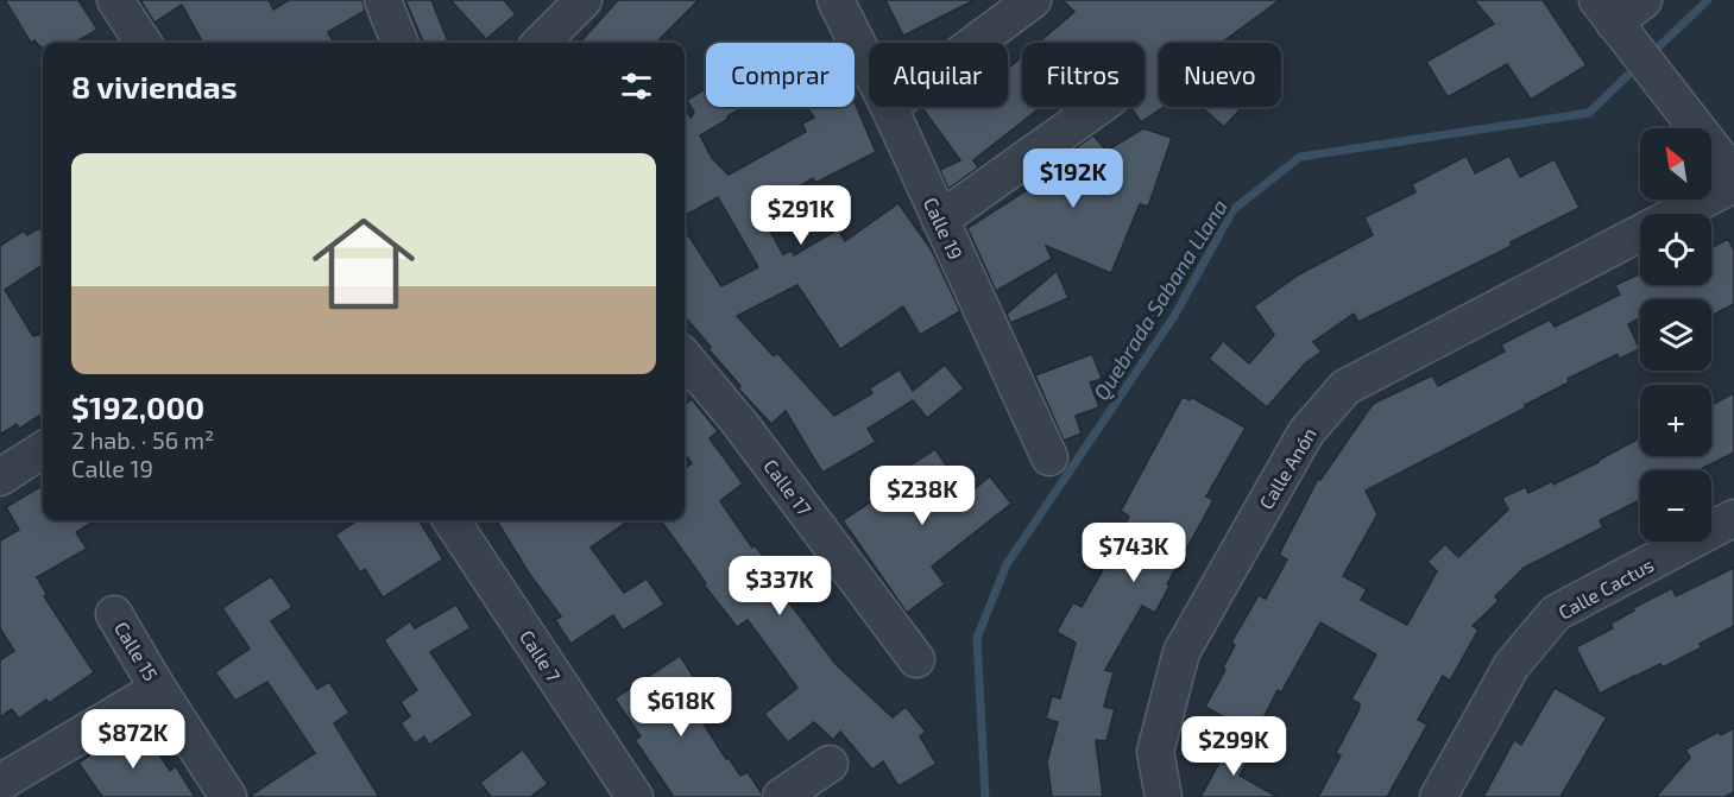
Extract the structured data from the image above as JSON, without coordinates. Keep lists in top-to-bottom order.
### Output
{
  "streets": {
    "street": [
      "Calle 19",
      "Calle Anón",
      "Calle 17",
      "Calle Cactus",
      "Calle 15",
      "Calle 7"
    ]
  },
  "water": ["Quebrada Sabana Llana"],
  "north": "top left",
  "page": {
    "chip": [
      "Comprar",
      "Alquilar",
      "Filtros",
      "Nuevo"
    ],
    "heading": "8 viviendas",
    "map_buttons": ["+", "−"],
    "list": [
      {
        "name": "$192,000",
        "note": "2 hab. · 56 m² · Calle 19"
      }
    ],
    "price": [
      "$192K",
      "$291K",
      "$238K",
      "$743K",
      "$337K",
      "$618K",
      "$872K",
      "$299K"
    ]
  }
}
